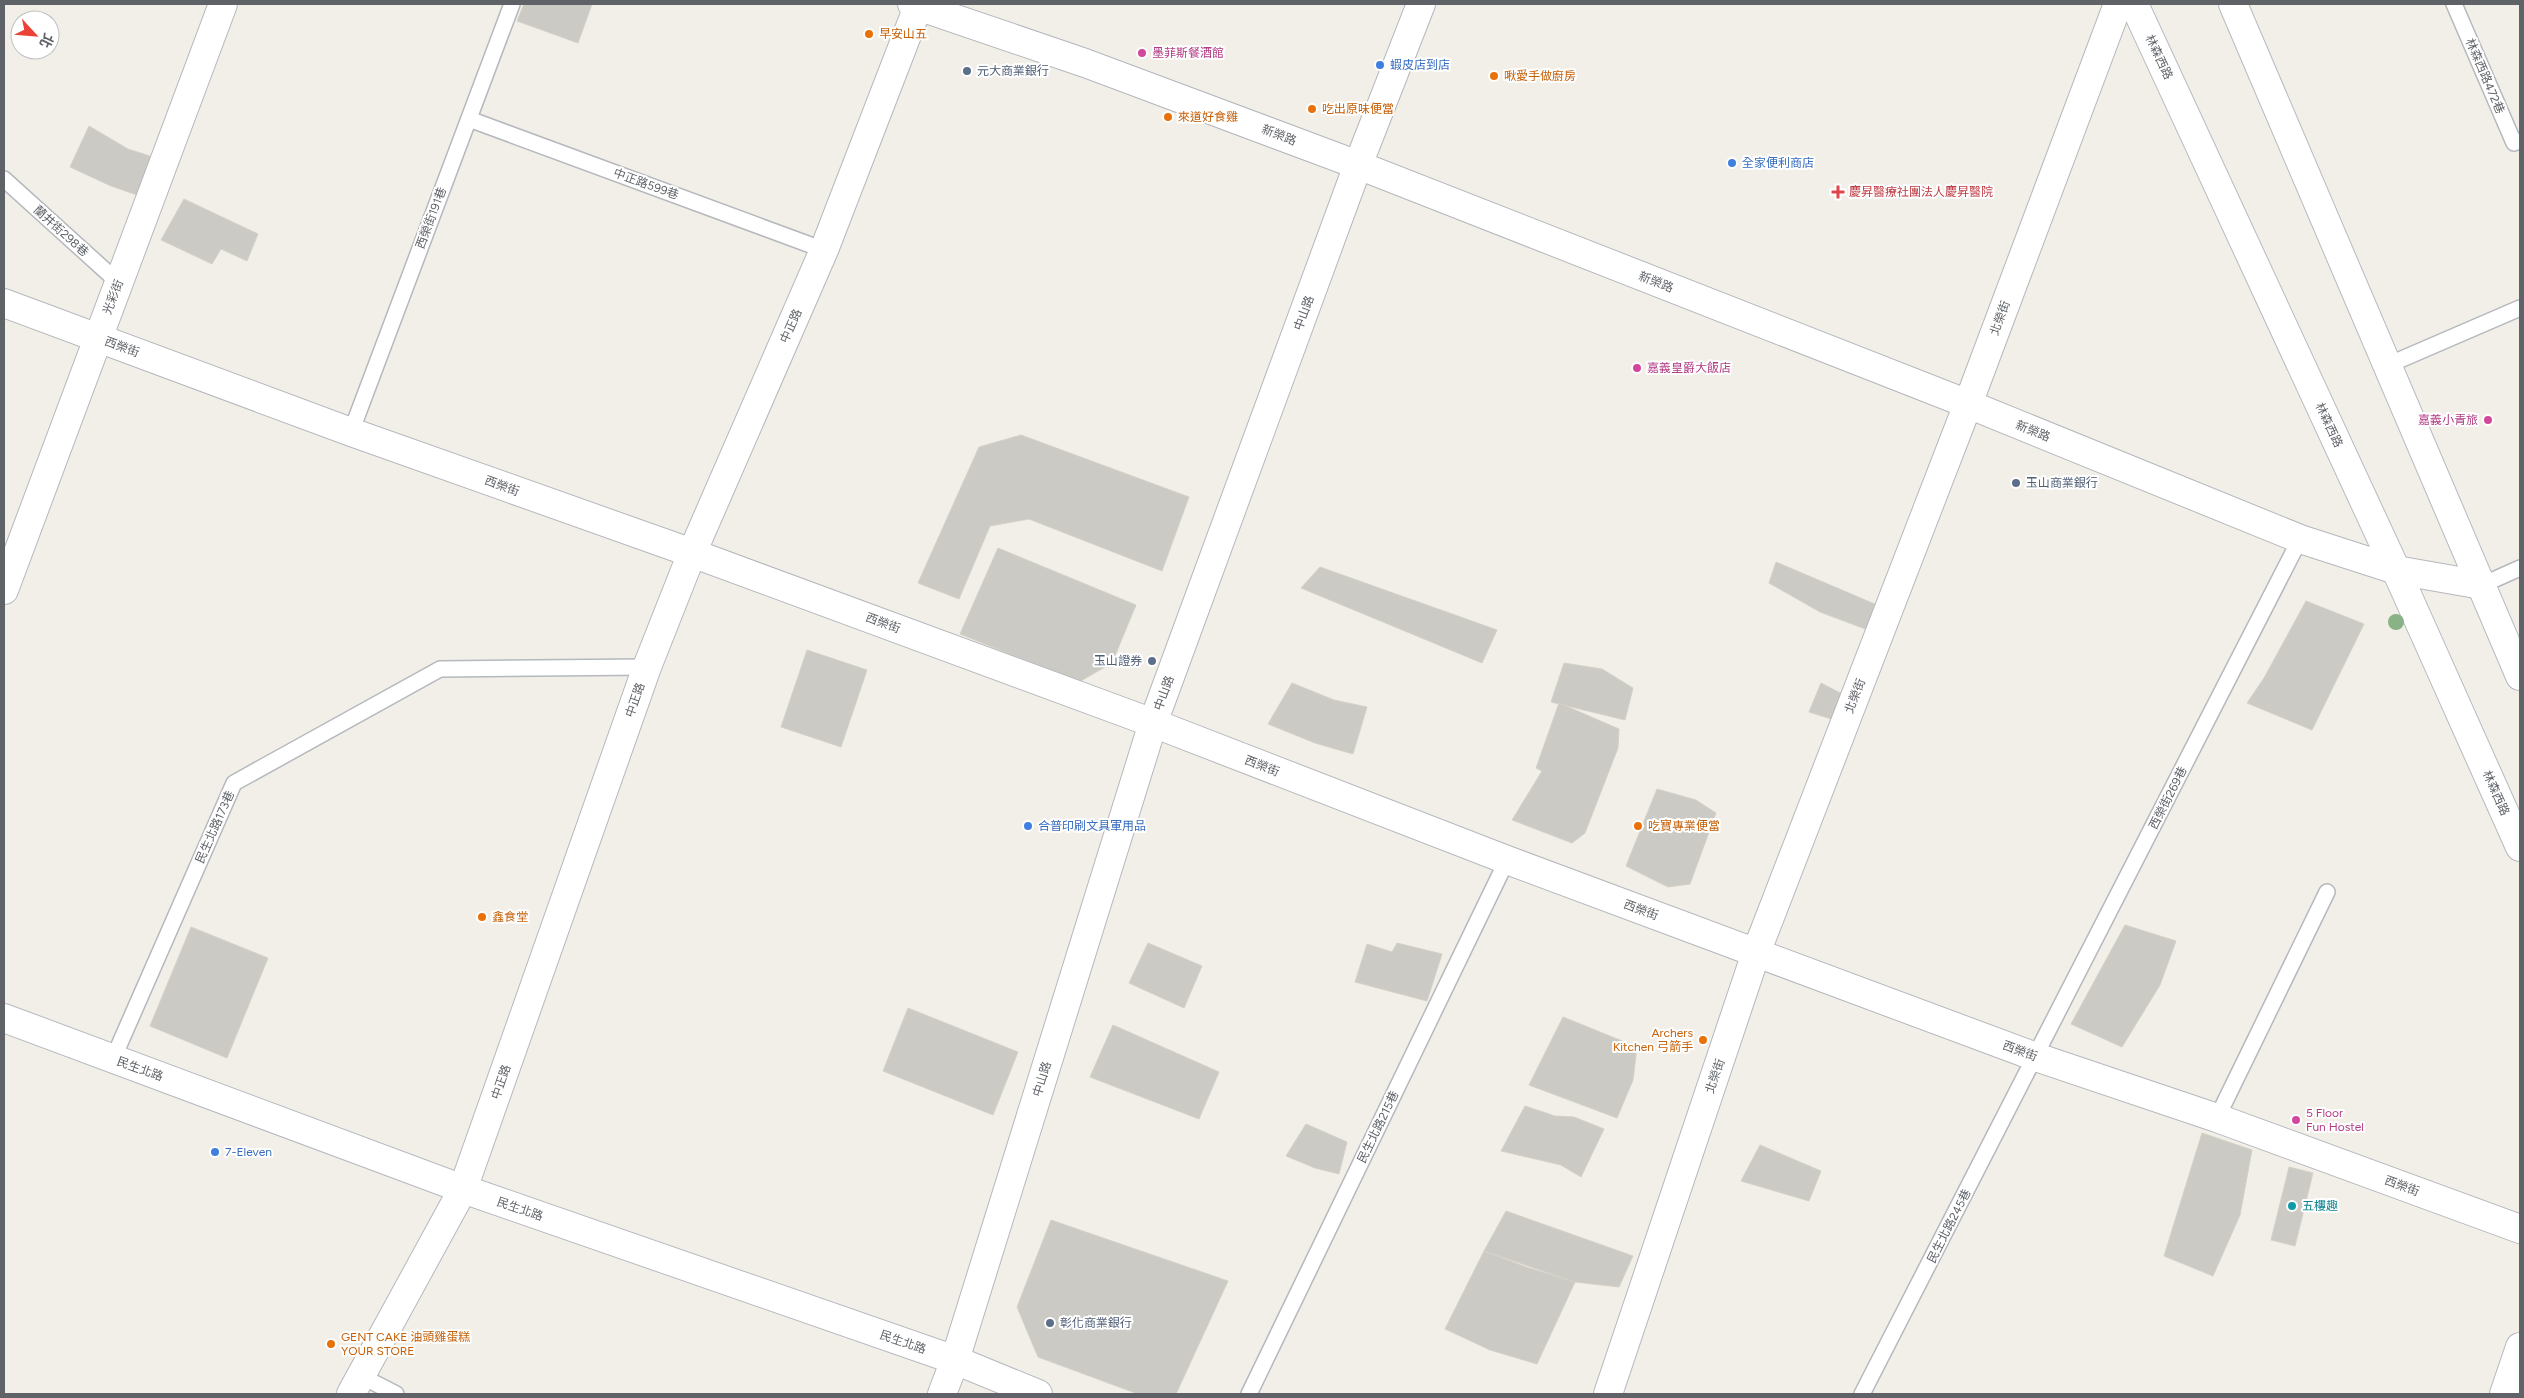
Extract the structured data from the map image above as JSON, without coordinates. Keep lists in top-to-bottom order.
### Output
{
  "streets": {
    "street": [
      "林森西路",
      "新榮路",
      "光彩街",
      "中山路",
      "北榮街",
      "中正路",
      "西榮街",
      "民生北路"
    ],
    "lane": [
      "林森西路472巷",
      "中正路599巷",
      "西榮街191巷",
      "蘭井街298巷",
      "西榮街269巷",
      "民生北路173巷",
      "民生北路215巷",
      "民生北路245巷"
    ]
  },
  "crossings": [
    ["林森西路", "新榮路"],
    ["新榮路", "中山路"],
    ["新榮路", "北榮街"],
    ["新榮路", "中正路"],
    ["新榮路", "西榮街269巷"],
    ["中正路599巷", "西榮街191巷"],
    ["中正路599巷", "中正路"],
    ["西榮街191巷", "西榮街"],
    ["蘭井街298巷", "光彩街"],
    ["光彩街", "西榮街"],
    ["中山路", "西榮街"],
    ["中山路", "民生北路"],
    ["北榮街", "西榮街"],
    ["中正路", "西榮街"],
    ["中正路", "民生北路173巷"],
    ["中正路", "民生北路"],
    ["西榮街", "西榮街269巷"],
    ["西榮街", "民生北路215巷"],
    ["西榮街", "民生北路245巷"],
    ["西榮街269巷", "民生北路245巷"],
    ["民生北路173巷", "民生北路"]
  ],
  "places": {
    "other": [
      "早安山五",
      "墨菲斯餐酒館",
      "蝦皮店到店",
      "元大商業銀行",
      "啾愛手做廚房",
      "吃出原味便當",
      "來道好食雞",
      "全家便利商店",
      "嘉義皇爵大飯店",
      "嘉義小青旅",
      "玉山商業銀行",
      "玉山證券",
      "合普印刷文具軍用品",
      "吃寶專業便當",
      "鑫食堂",
      "Archers Kitchen 弓箭手",
      "5 Floor Fun Hostel",
      "7-Eleven",
      "五樓趣",
      "彰化商業銀行",
      "GENT CAKE 油頭雞蛋糕 YOUR STORE"
    ],
    "health": ["慶昇醫療社團法人慶昇醫院"]
  },
  "north": "bottom right"
}
